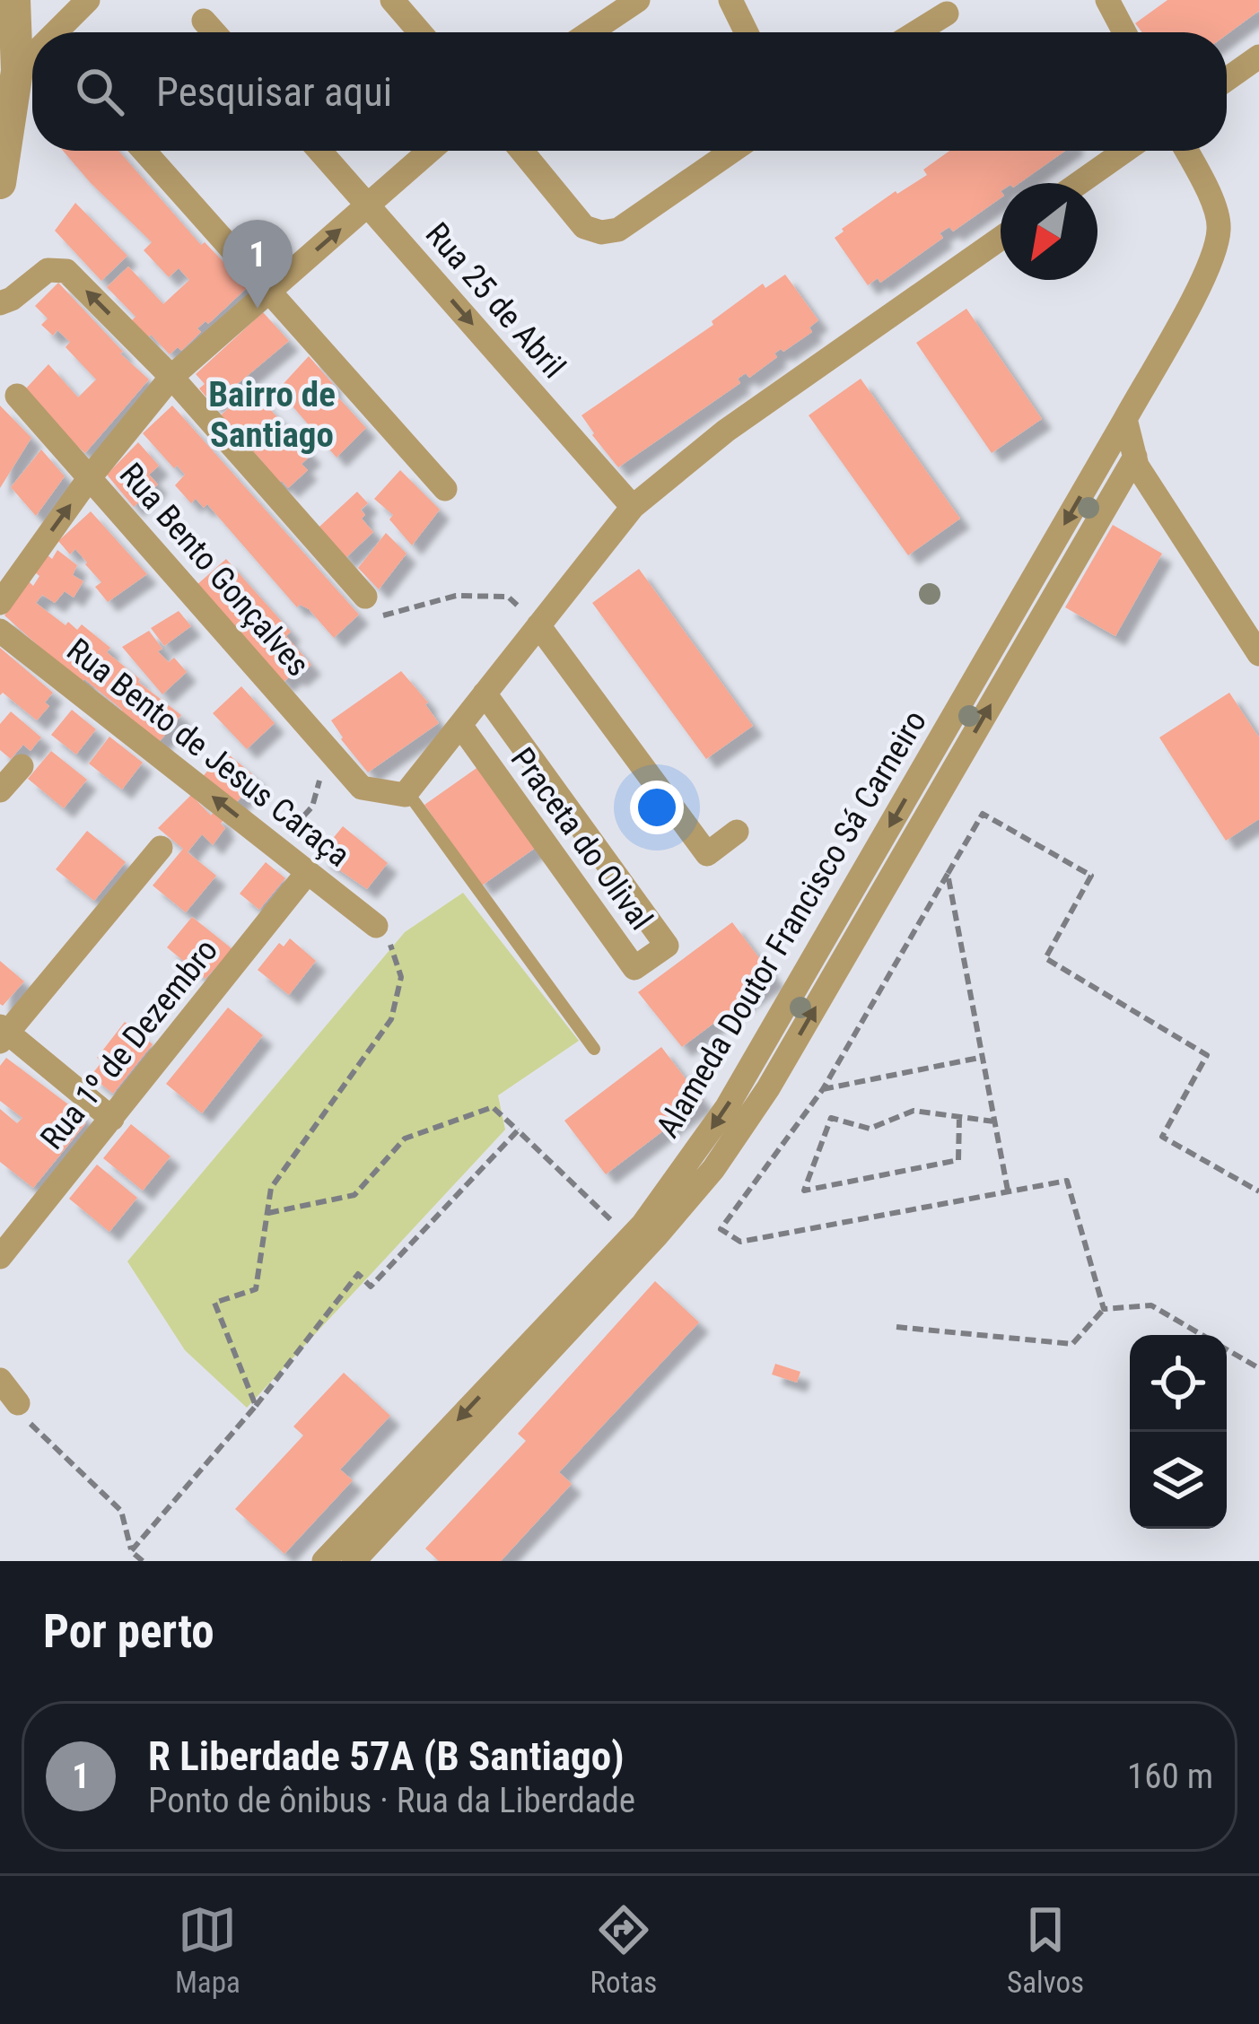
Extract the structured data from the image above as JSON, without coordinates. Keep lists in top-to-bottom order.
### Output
{
  "streets": {
    "street": [
      "Rua 25 de Abril",
      "Rua Bento Gonçalves",
      "Rua Bento de Jesus Caraça",
      "Praceta do Olival",
      "Alameda Doutor Francisco Sá Carneiro",
      "Rua 1º de Dezembro"
    ]
  },
  "crossings": [
    ["Rua Bento de Jesus Caraça", "Rua 1º de Dezembro"]
  ],
  "one_way": ["Rua Bento de Jesus Caraça"],
  "districts": ["Bairro de Santiago"],
  "north": "bottom left",
  "page": {
    "search": "Pesquisar aqui",
    "pins": "1",
    "heading": "Por perto",
    "list": [
      {
        "mark": "1",
        "name": "R Liberdade 57A (B Santiago)",
        "note": "Ponto de ônibus · Rua da Liberdade",
        "value": "160 m"
      }
    ],
    "nav": ["Mapa", "Rotas", "Salvos"]
  }
}
